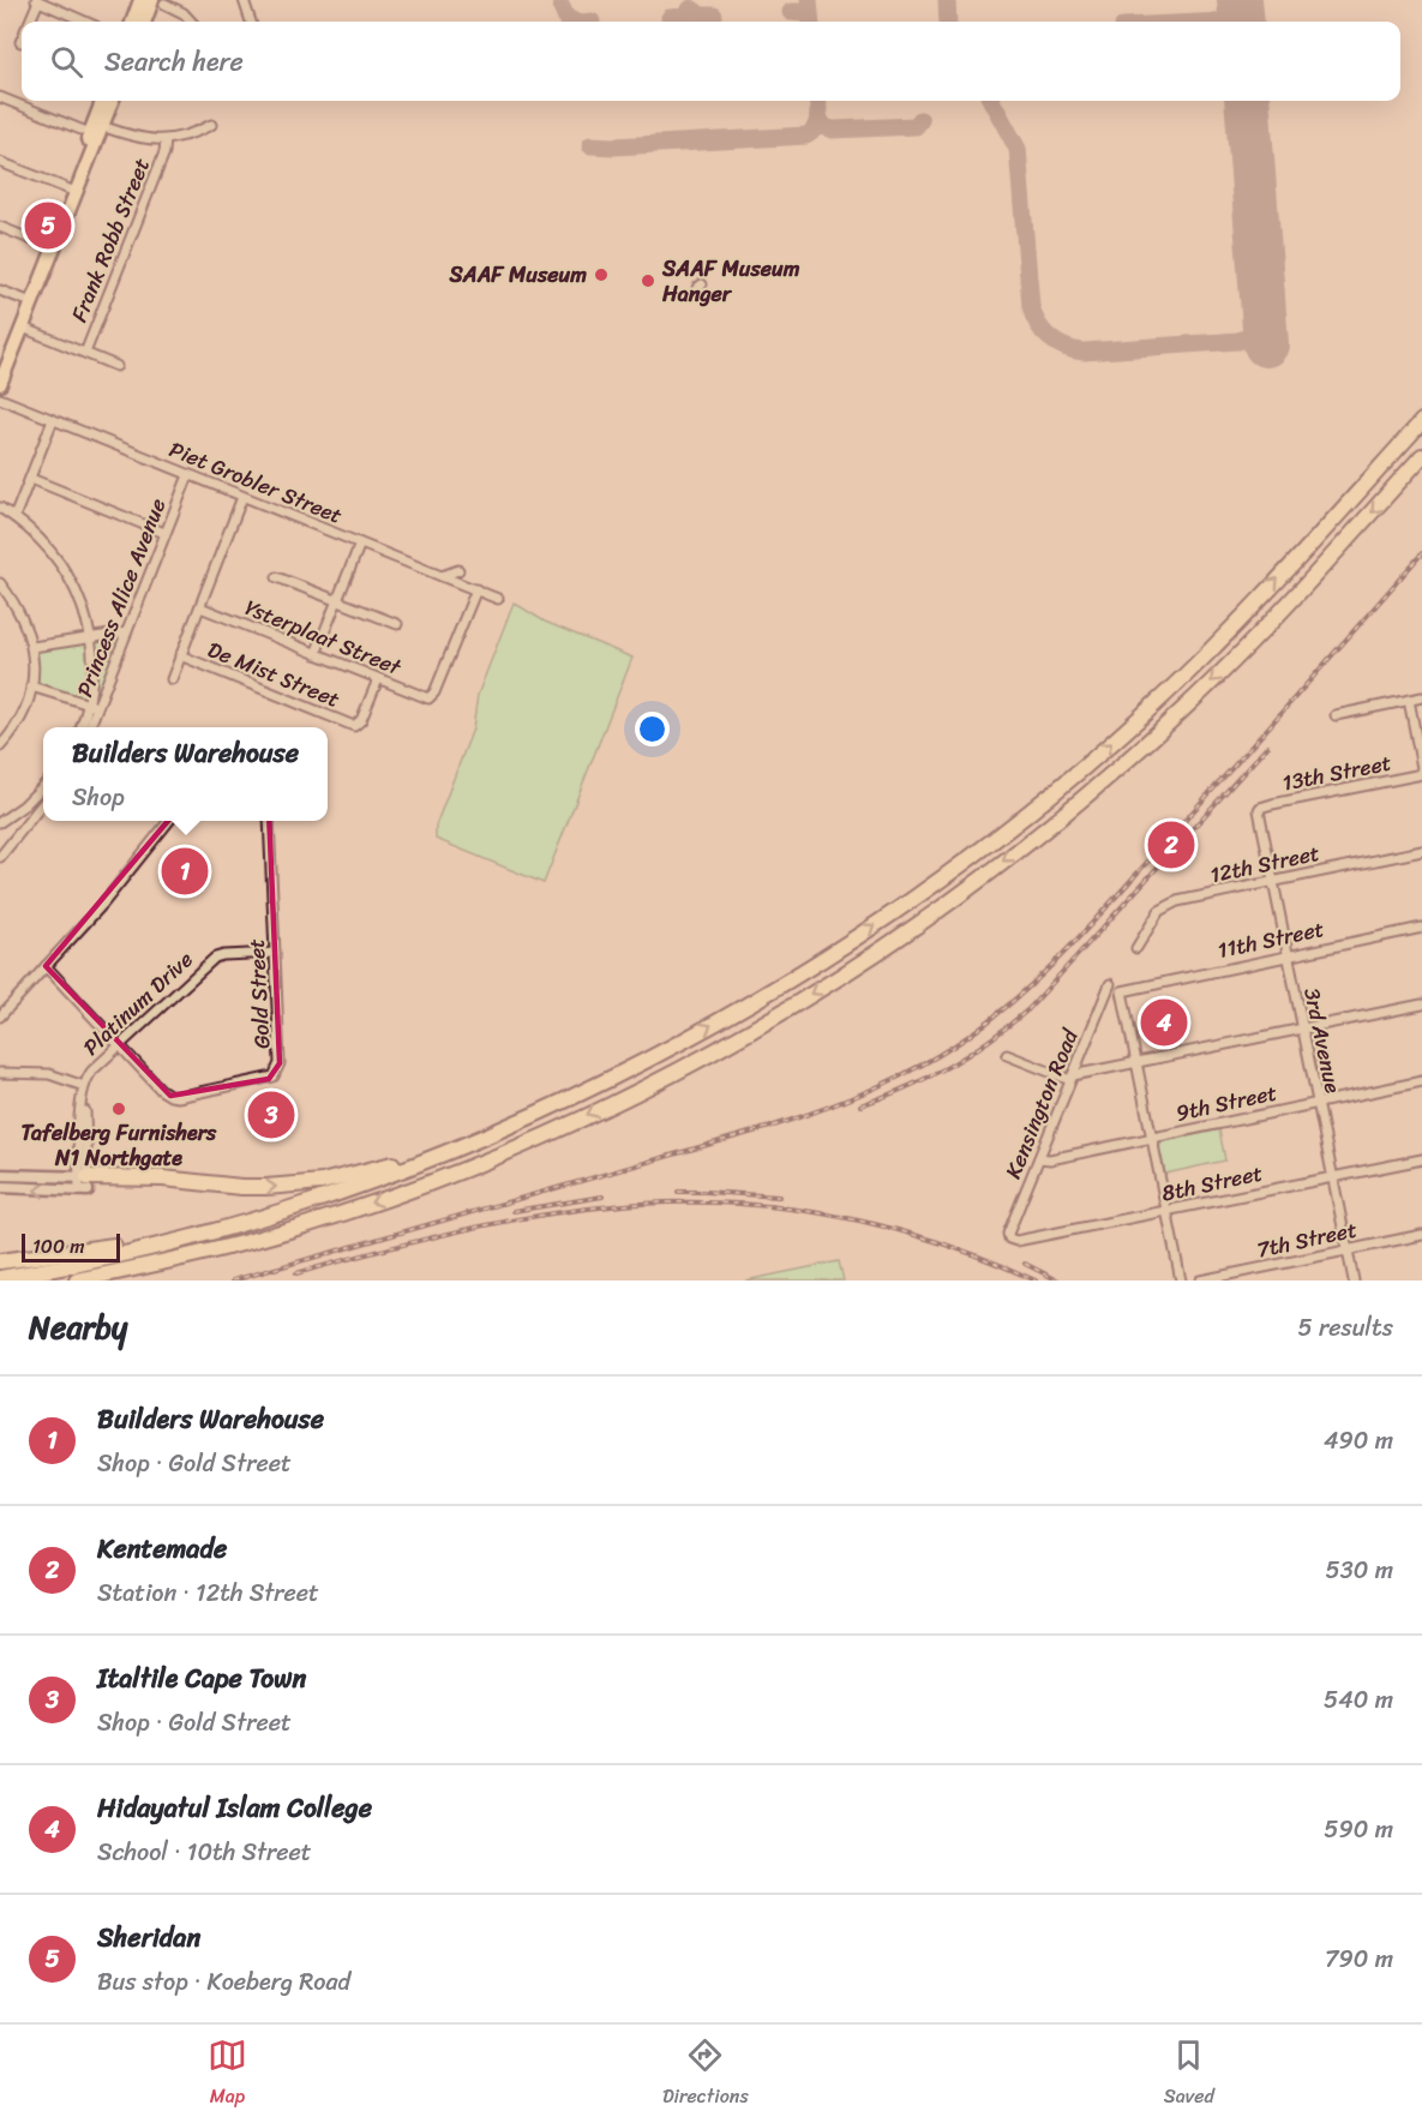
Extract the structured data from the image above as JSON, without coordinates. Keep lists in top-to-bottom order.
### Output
{
  "streets": {
    "street": [
      "Frank Robb Street",
      "Piet Grobler Street",
      "Princess Alice Avenue",
      "Ysterplaat Street",
      "De Mist Street",
      "13th Street",
      "12th Street",
      "11th Street",
      "Gold Street",
      "Platinum Drive",
      "3rd Avenue",
      "9th Street",
      "Kensington Road",
      "8th Street",
      "7th Street"
    ]
  },
  "crossings": [
    ["Piet Grobler Street", "Princess Alice Avenue"],
    ["Piet Grobler Street", "Ysterplaat Street"],
    ["Ysterplaat Street", "De Mist Street"],
    ["13th Street", "3rd Avenue"],
    ["12th Street", "3rd Avenue"],
    ["11th Street", "3rd Avenue"],
    ["Gold Street", "Platinum Drive"],
    ["3rd Avenue", "9th Street"],
    ["3rd Avenue", "8th Street"],
    ["3rd Avenue", "7th Street"],
    ["9th Street", "Kensington Road"],
    ["Kensington Road", "8th Street"]
  ],
  "places": ["SAAF Museum", "SAAF Museum Hanger", "Tafelberg Furnishers N1 Northgate"],
  "scale_bar": "100 m",
  "page": {
    "search": "Search here",
    "pins": [
      "5",
      "2",
      "1",
      "4",
      "3"
    ],
    "popup": ["Builders Warehouse", "Shop"],
    "scale": "100 m",
    "heading": ["Nearby", "5 results"],
    "list": [
      {
        "mark": "1",
        "name": "Builders Warehouse",
        "note": "Shop · Gold Street",
        "value": "490 m"
      },
      {
        "mark": "2",
        "name": "Kentemade",
        "note": "Station · 12th Street",
        "value": "530 m"
      },
      {
        "mark": "3",
        "name": "Italtile Cape Town",
        "note": "Shop · Gold Street",
        "value": "540 m"
      },
      {
        "mark": "4",
        "name": "Hidayatul Islam College",
        "note": "School · 10th Street",
        "value": "590 m"
      },
      {
        "mark": "5",
        "name": "Sheridan",
        "note": "Bus stop · Koeberg Road",
        "value": "790 m"
      }
    ],
    "nav": ["Map", "Directions", "Saved"]
  }
}
